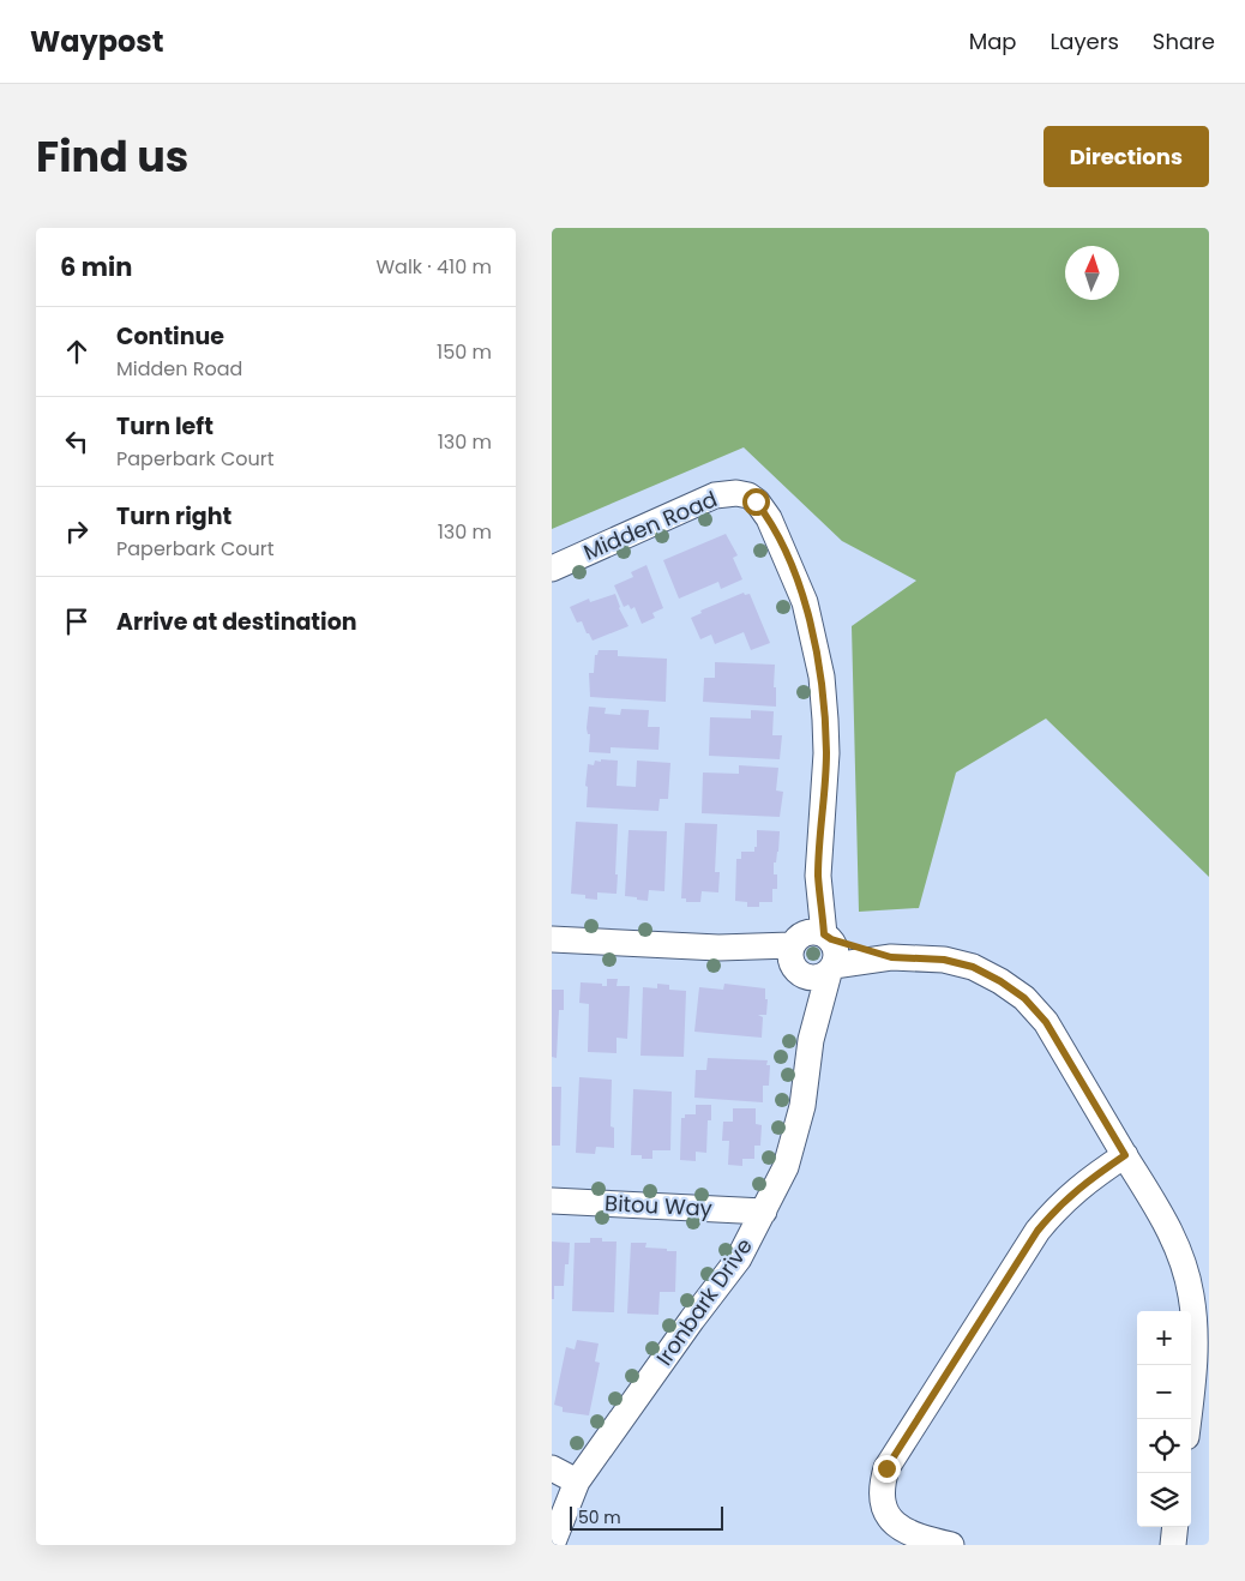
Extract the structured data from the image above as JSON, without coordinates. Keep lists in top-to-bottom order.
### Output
{
  "streets": {
    "street": ["Midden Road", "Bitou Way", "Ironbark Drive"]
  },
  "crossings": [
    ["Midden Road", "Ironbark Drive"],
    ["Bitou Way", "Ironbark Drive"]
  ],
  "scale_bar": "50 m",
  "north": "top",
  "page": {
    "header": "Waypost",
    "nav": ["Map", "Layers", "Share"],
    "title": "Find us",
    "buttons": "Directions",
    "heading": ["6 min", "Walk · 410 m"],
    "list": [
      ["Continue", "Midden Road", "150 m"],
      ["Turn left", "Paperbark Court", "130 m"],
      ["Turn right", "Paperbark Court", "130 m"],
      "Arrive at destination"
    ],
    "map_buttons": ["+", "−"],
    "scale": "50 m"
  }
}
